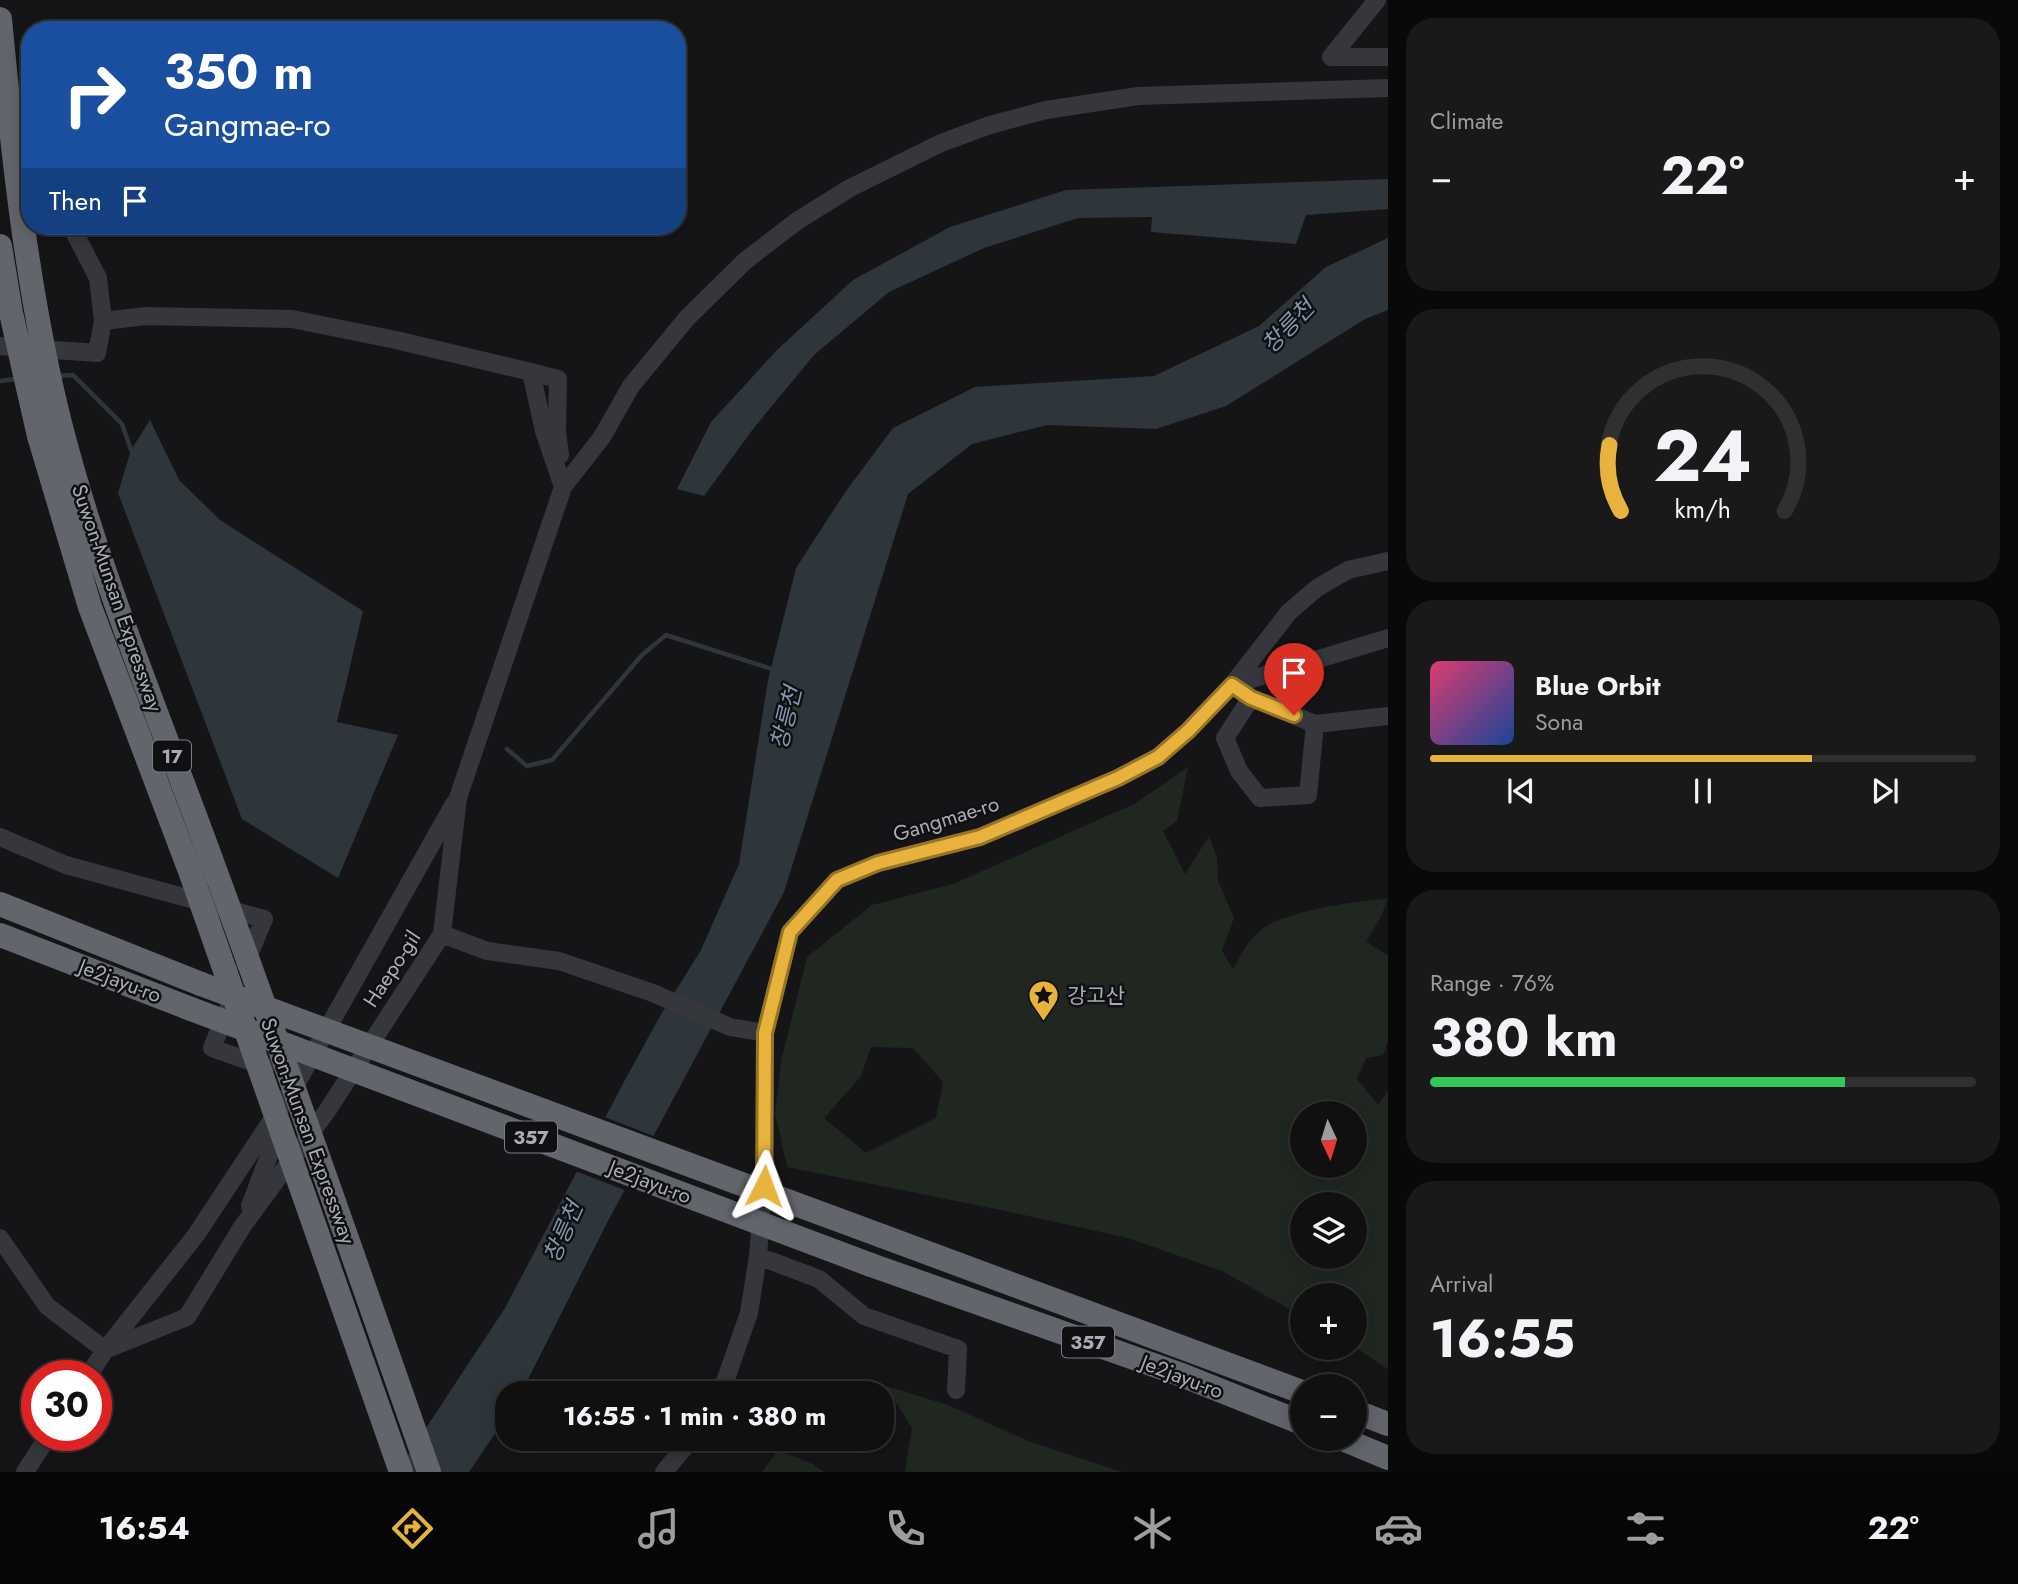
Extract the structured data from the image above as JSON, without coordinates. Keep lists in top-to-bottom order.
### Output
{
  "streets": {
    "highway": [
      "Suwon-Munsan Expressway",
      "17",
      "Je2jayu-ro",
      "357"
    ],
    "street": ["Gangmae-ro", "Haepo-gil"]
  },
  "water": ["창릉천"],
  "places": {
    "place": ["강고산"]
  },
  "north": "bottom",
  "page": {
    "tile": [
      "Climate",
      ["Range · 76%", "380 km"],
      ["Arrival", "16:55"]
    ],
    "turn": ["350 m", "Gangmae-ro"],
    "heat": ["−", "22°", "+"],
    "then": "Then",
    "song": ["Blue Orbit", "Sona"],
    "map_buttons": ["+", "−"],
    "limit": "30",
    "trip": "16:55 · 1 min · 380 m",
    "tabs": ["16:54", "22°"],
    "gauge": ["24", "km/h"]
  }
}
